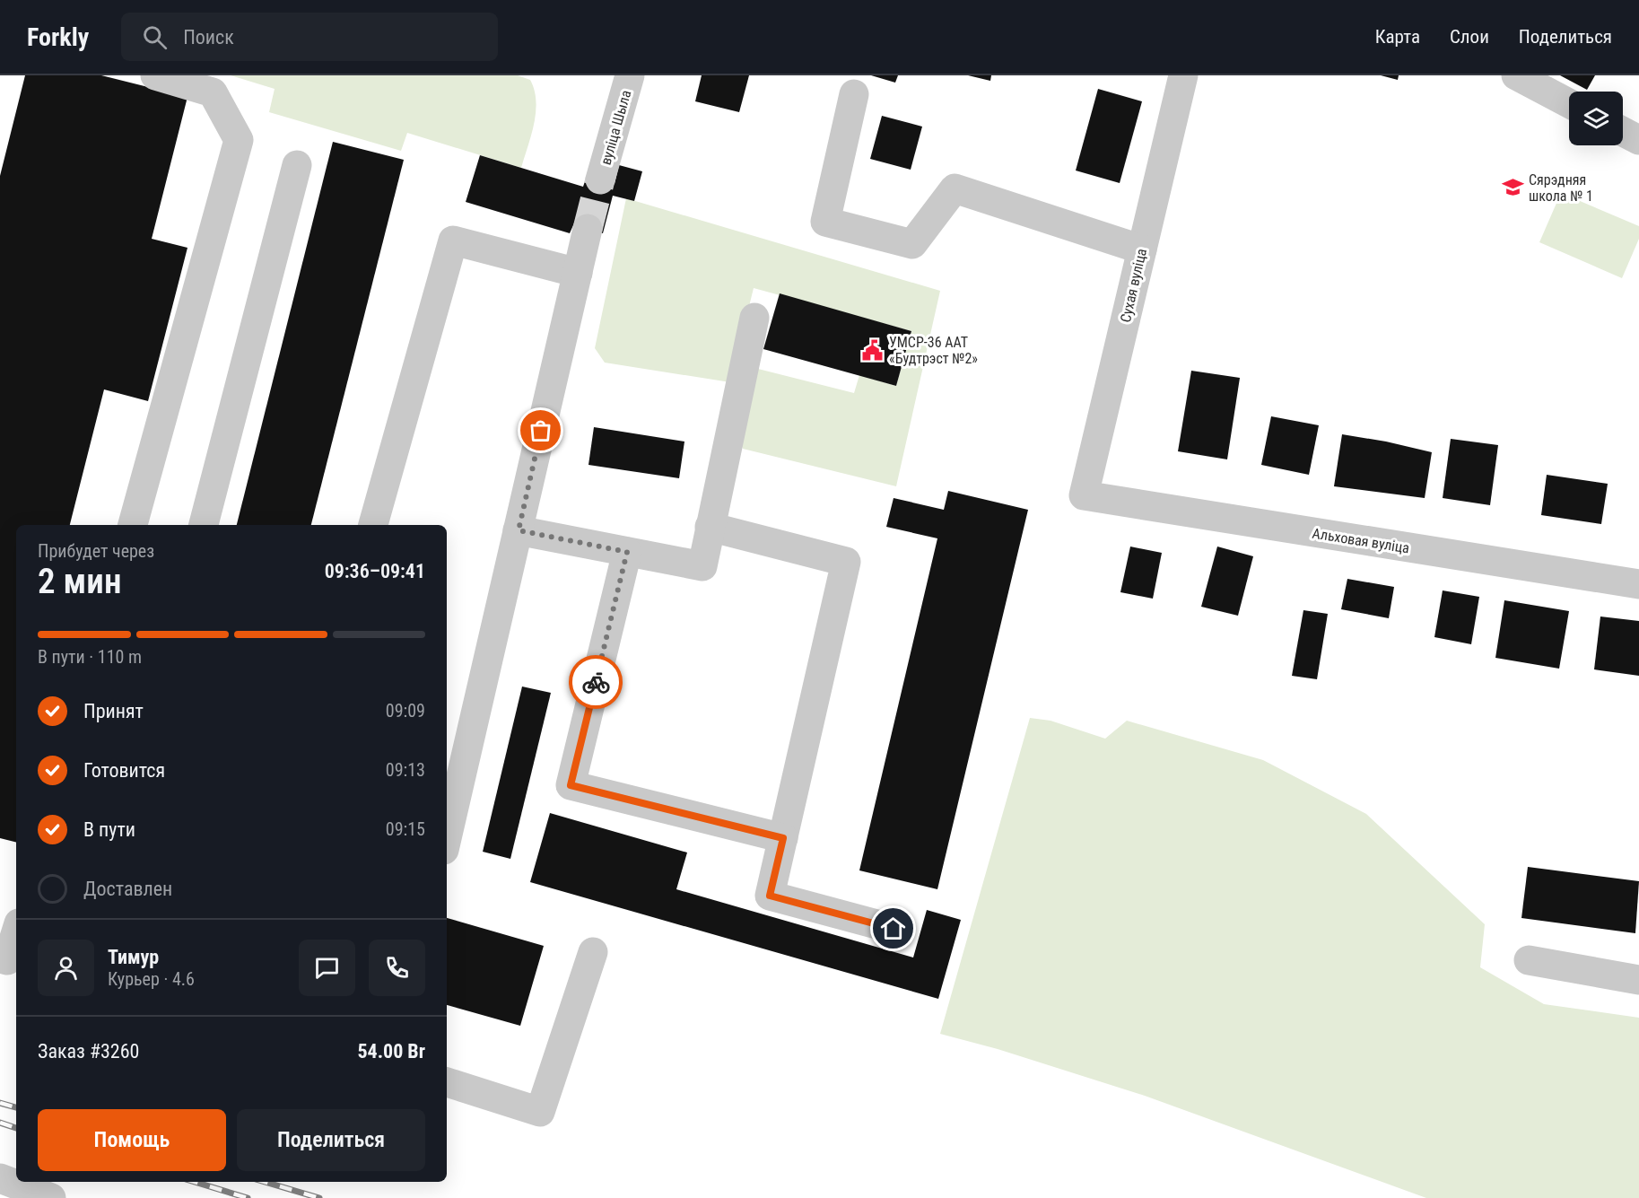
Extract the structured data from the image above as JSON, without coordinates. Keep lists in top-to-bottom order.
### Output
{
  "streets": {
    "street": ["вуліца Шыла", "Сухая вуліца", "Альховая вуліца"]
  },
  "crossings": [
    ["Сухая вуліца", "Альховая вуліца"]
  ],
  "places": {
    "school or university": ["Сярэдняя школа № 1"],
    "public building": ["УМСР-36 ААТ «Будтрэст №2»"]
  },
  "page": {
    "header": "Forkly",
    "search": "Поиск",
    "nav": ["Карта", "Слои", "Поделиться"],
    "heading": ["2 мин", "Прибудет через", "09:36–09:41"],
    "panel": [
      "Тимур",
      "Курьер · 4.6",
      "Заказ #3260",
      "54.00 Br"
    ],
    "bar": "В пути · 110 m",
    "list": [
      ["Принят", "09:09"],
      ["Готовится", "09:13"],
      ["В пути", "09:15"],
      "Доставлен"
    ],
    "buttons": ["Помощь", "Поделиться"]
  }
}
